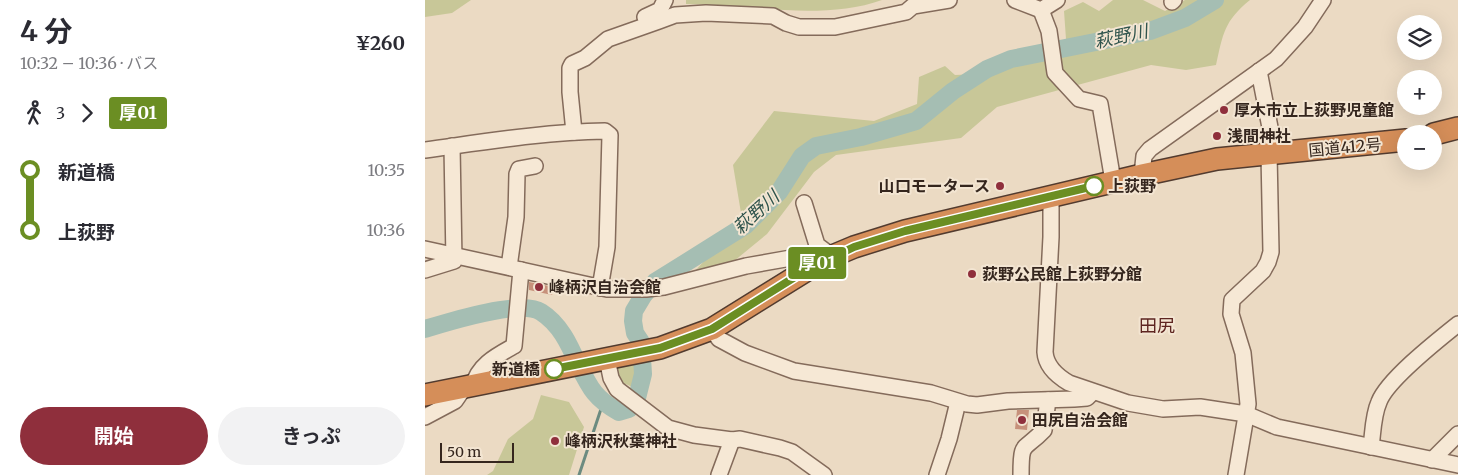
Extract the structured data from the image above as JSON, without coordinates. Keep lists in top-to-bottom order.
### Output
{
  "streets": {
    "highway": ["国道412号"]
  },
  "districts": ["田尻"],
  "water": ["萩野川"],
  "places": [
    "厚木市立上荻野児童館",
    "浅間神社",
    "山口モータース",
    "上荻野",
    "荻野公民館上荻野分館",
    "峰柄沢自治会館",
    "新道橋",
    "田尻自治会館",
    "峰柄沢秋葉神社"
  ],
  "lines": ["bus line 厚01"],
  "scale_bar": "50 m",
  "page": {
    "heading": ["4 分", "10:32 – 10:36 · バス", "¥260"],
    "on_map": "厚01",
    "map_buttons": ["+", "−"],
    "legs": ["3", "厚01"],
    "list": [
      {
        "name": "新道橋",
        "value": "10:35"
      },
      {
        "name": "上荻野",
        "value": "10:36"
      }
    ],
    "buttons": ["開始", "きっぷ"],
    "scale": "50 m"
  }
}
